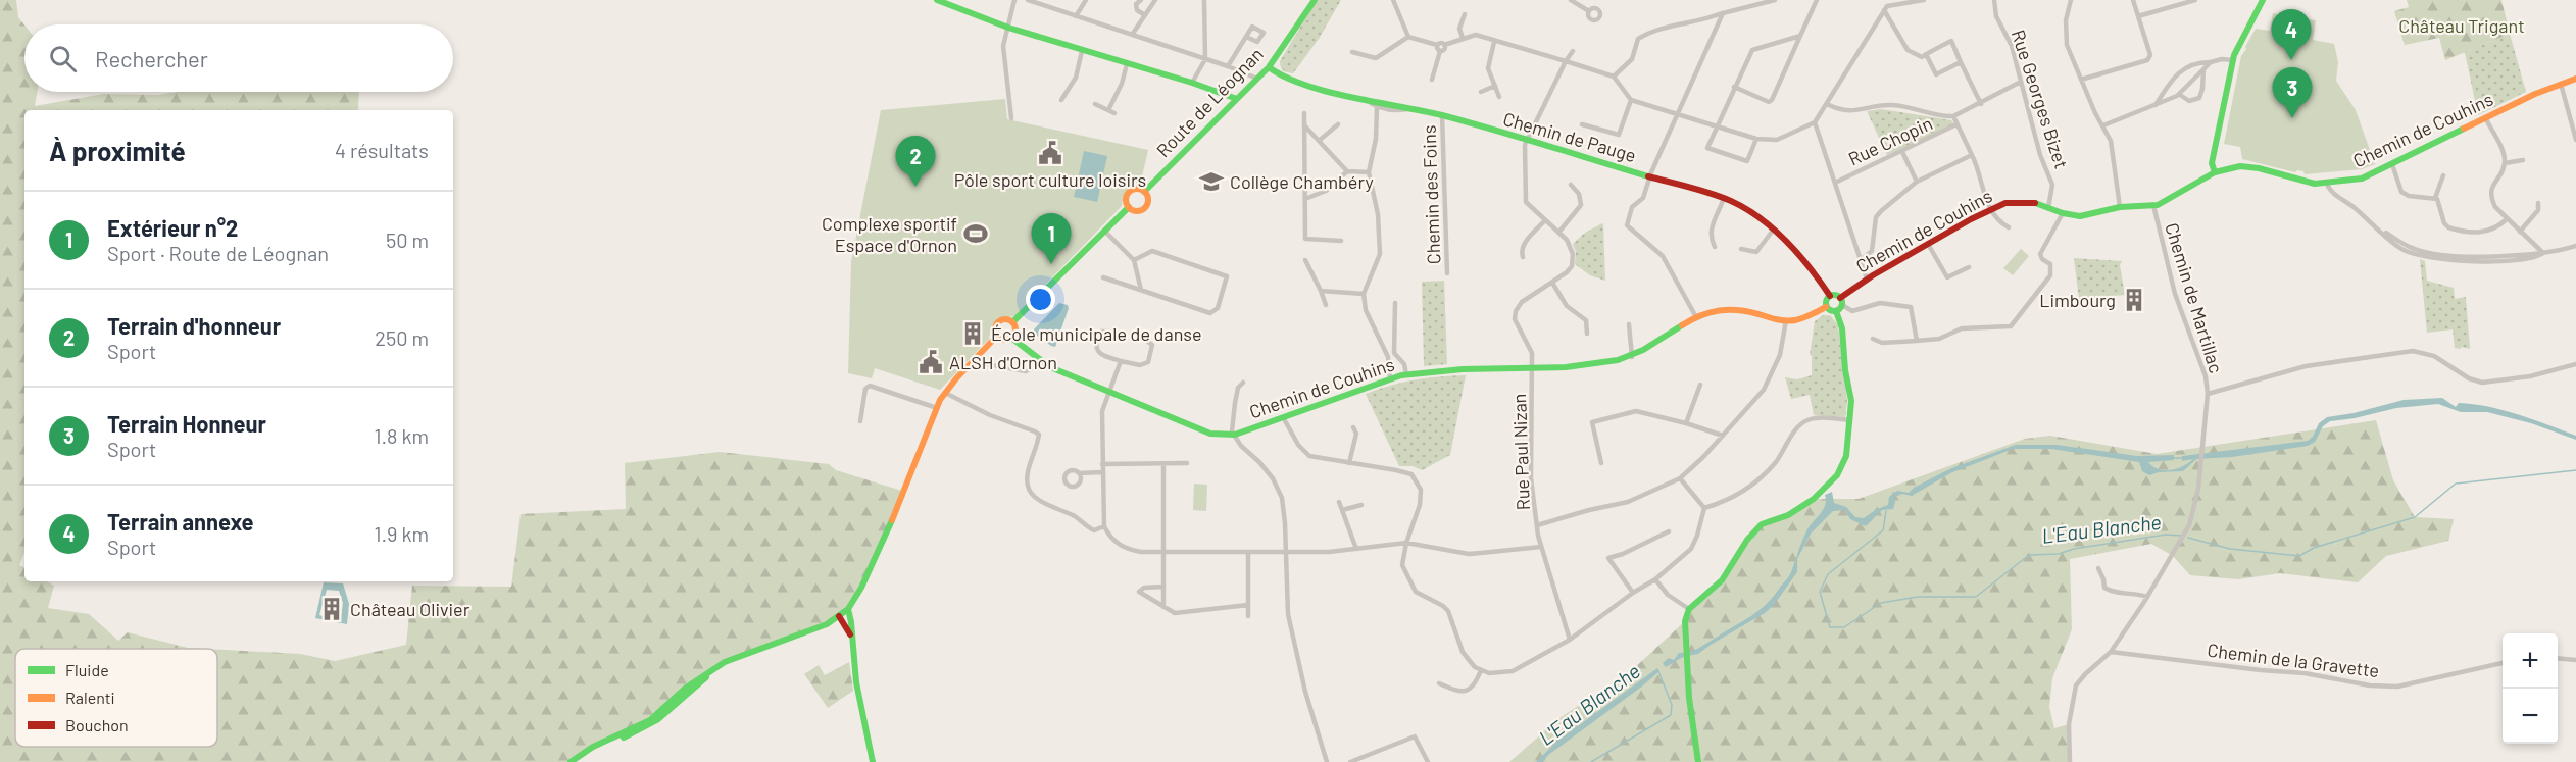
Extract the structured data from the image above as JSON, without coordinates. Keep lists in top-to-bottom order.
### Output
{
  "streets": {
    "street": [
      "Rue Georges Bizet",
      "Route de Léognan",
      "Chemin de Couhins",
      "Chemin de Pauge",
      "Rue Chopin",
      "Chemin des Foins",
      "Chemin de Martillac",
      "Rue Paul Nizan",
      "Chemin de la Gravette"
    ]
  },
  "crossings": [
    ["Rue Georges Bizet", "Chemin de Couhins"],
    ["Route de Léognan", "Chemin de Pauge"],
    ["Chemin de Couhins", "Chemin de Martillac"],
    ["Chemin de Couhins", "Rue Paul Nizan"],
    ["Chemin de Pauge", "Chemin des Foins"],
    ["Chemin de Martillac", "Chemin de la Gravette"]
  ],
  "water": ["L'Eau Blanche"],
  "parks": ["Château Trigant"],
  "places": {
    "public building": ["Pôle sport culture loisirs", "ALSH d'Ornon"],
    "school or university": ["Collège Chambéry"],
    "sports": ["Complexe sportif Espace d'Ornon"],
    "building": ["Limbourg", "École municipale de danse", "Château Olivier"]
  },
  "legend": ["Fluide", "Ralenti", "Bouchon"],
  "page": {
    "pins": [
      "4",
      "3",
      "2",
      "1"
    ],
    "search": "Rechercher",
    "heading": ["À proximité", "4 résultats"],
    "list": [
      {
        "mark": "1",
        "name": "Extérieur n°2",
        "note": "Sport · Route de Léognan",
        "value": "50 m"
      },
      {
        "mark": "2",
        "name": "Terrain d'honneur",
        "note": "Sport",
        "value": "250 m"
      },
      {
        "mark": "3",
        "name": "Terrain Honneur",
        "note": "Sport",
        "value": "1.8 km"
      },
      {
        "mark": "4",
        "name": "Terrain annexe",
        "note": "Sport",
        "value": "1.9 km"
      }
    ],
    "map_buttons": ["+", "−"]
  }
}
